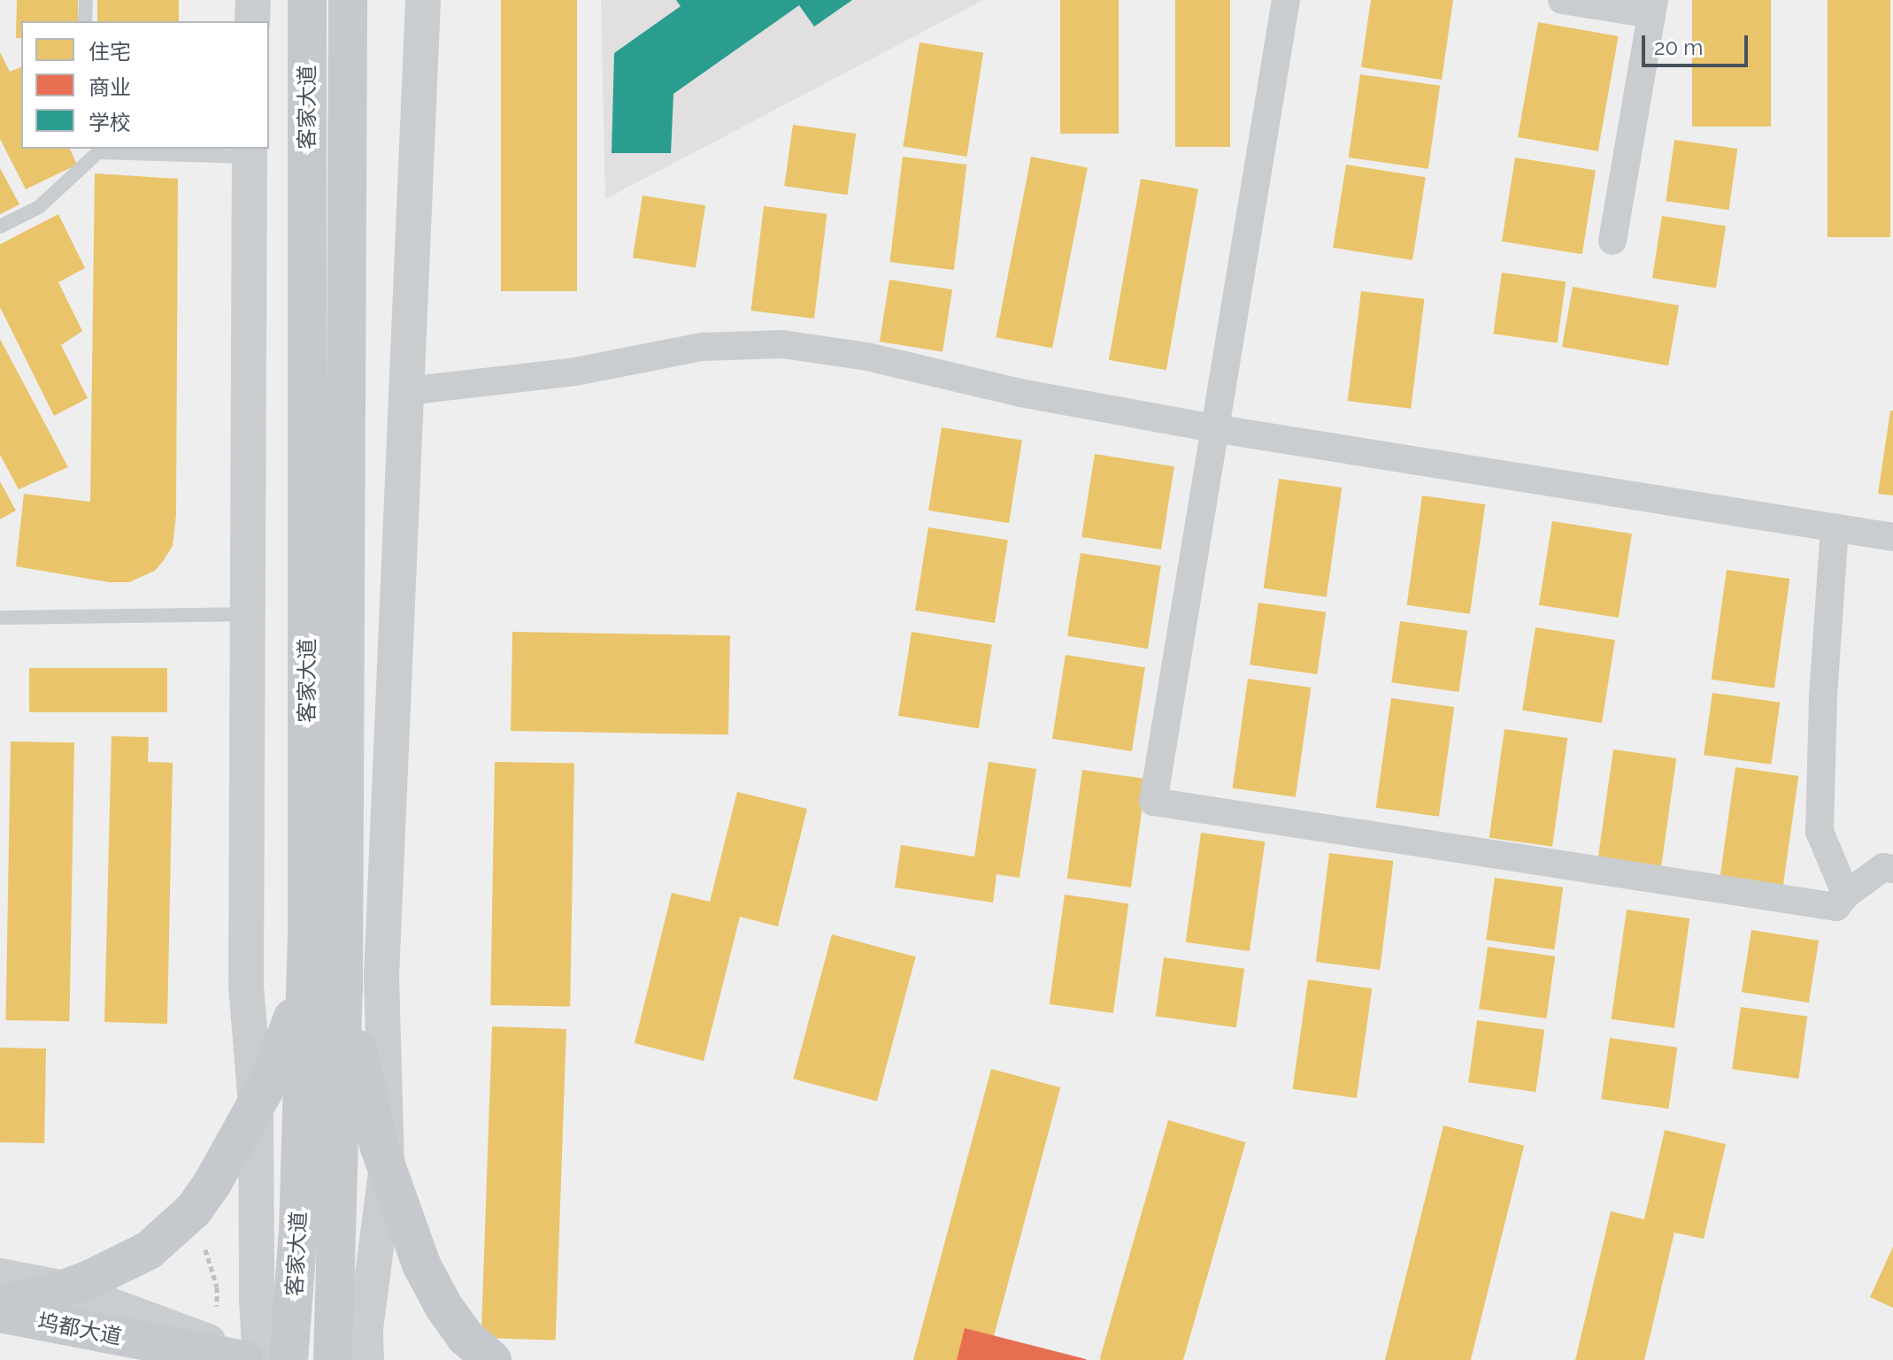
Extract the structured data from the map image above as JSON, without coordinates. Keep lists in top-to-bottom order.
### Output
{
  "streets": {
    "main road": ["客家大道", "坞都大道"]
  },
  "crossings": [
    ["客家大道", "坞都大道"]
  ],
  "legend": ["住宅", "商业", "学校"],
  "scale_bar": "20 m"
}
